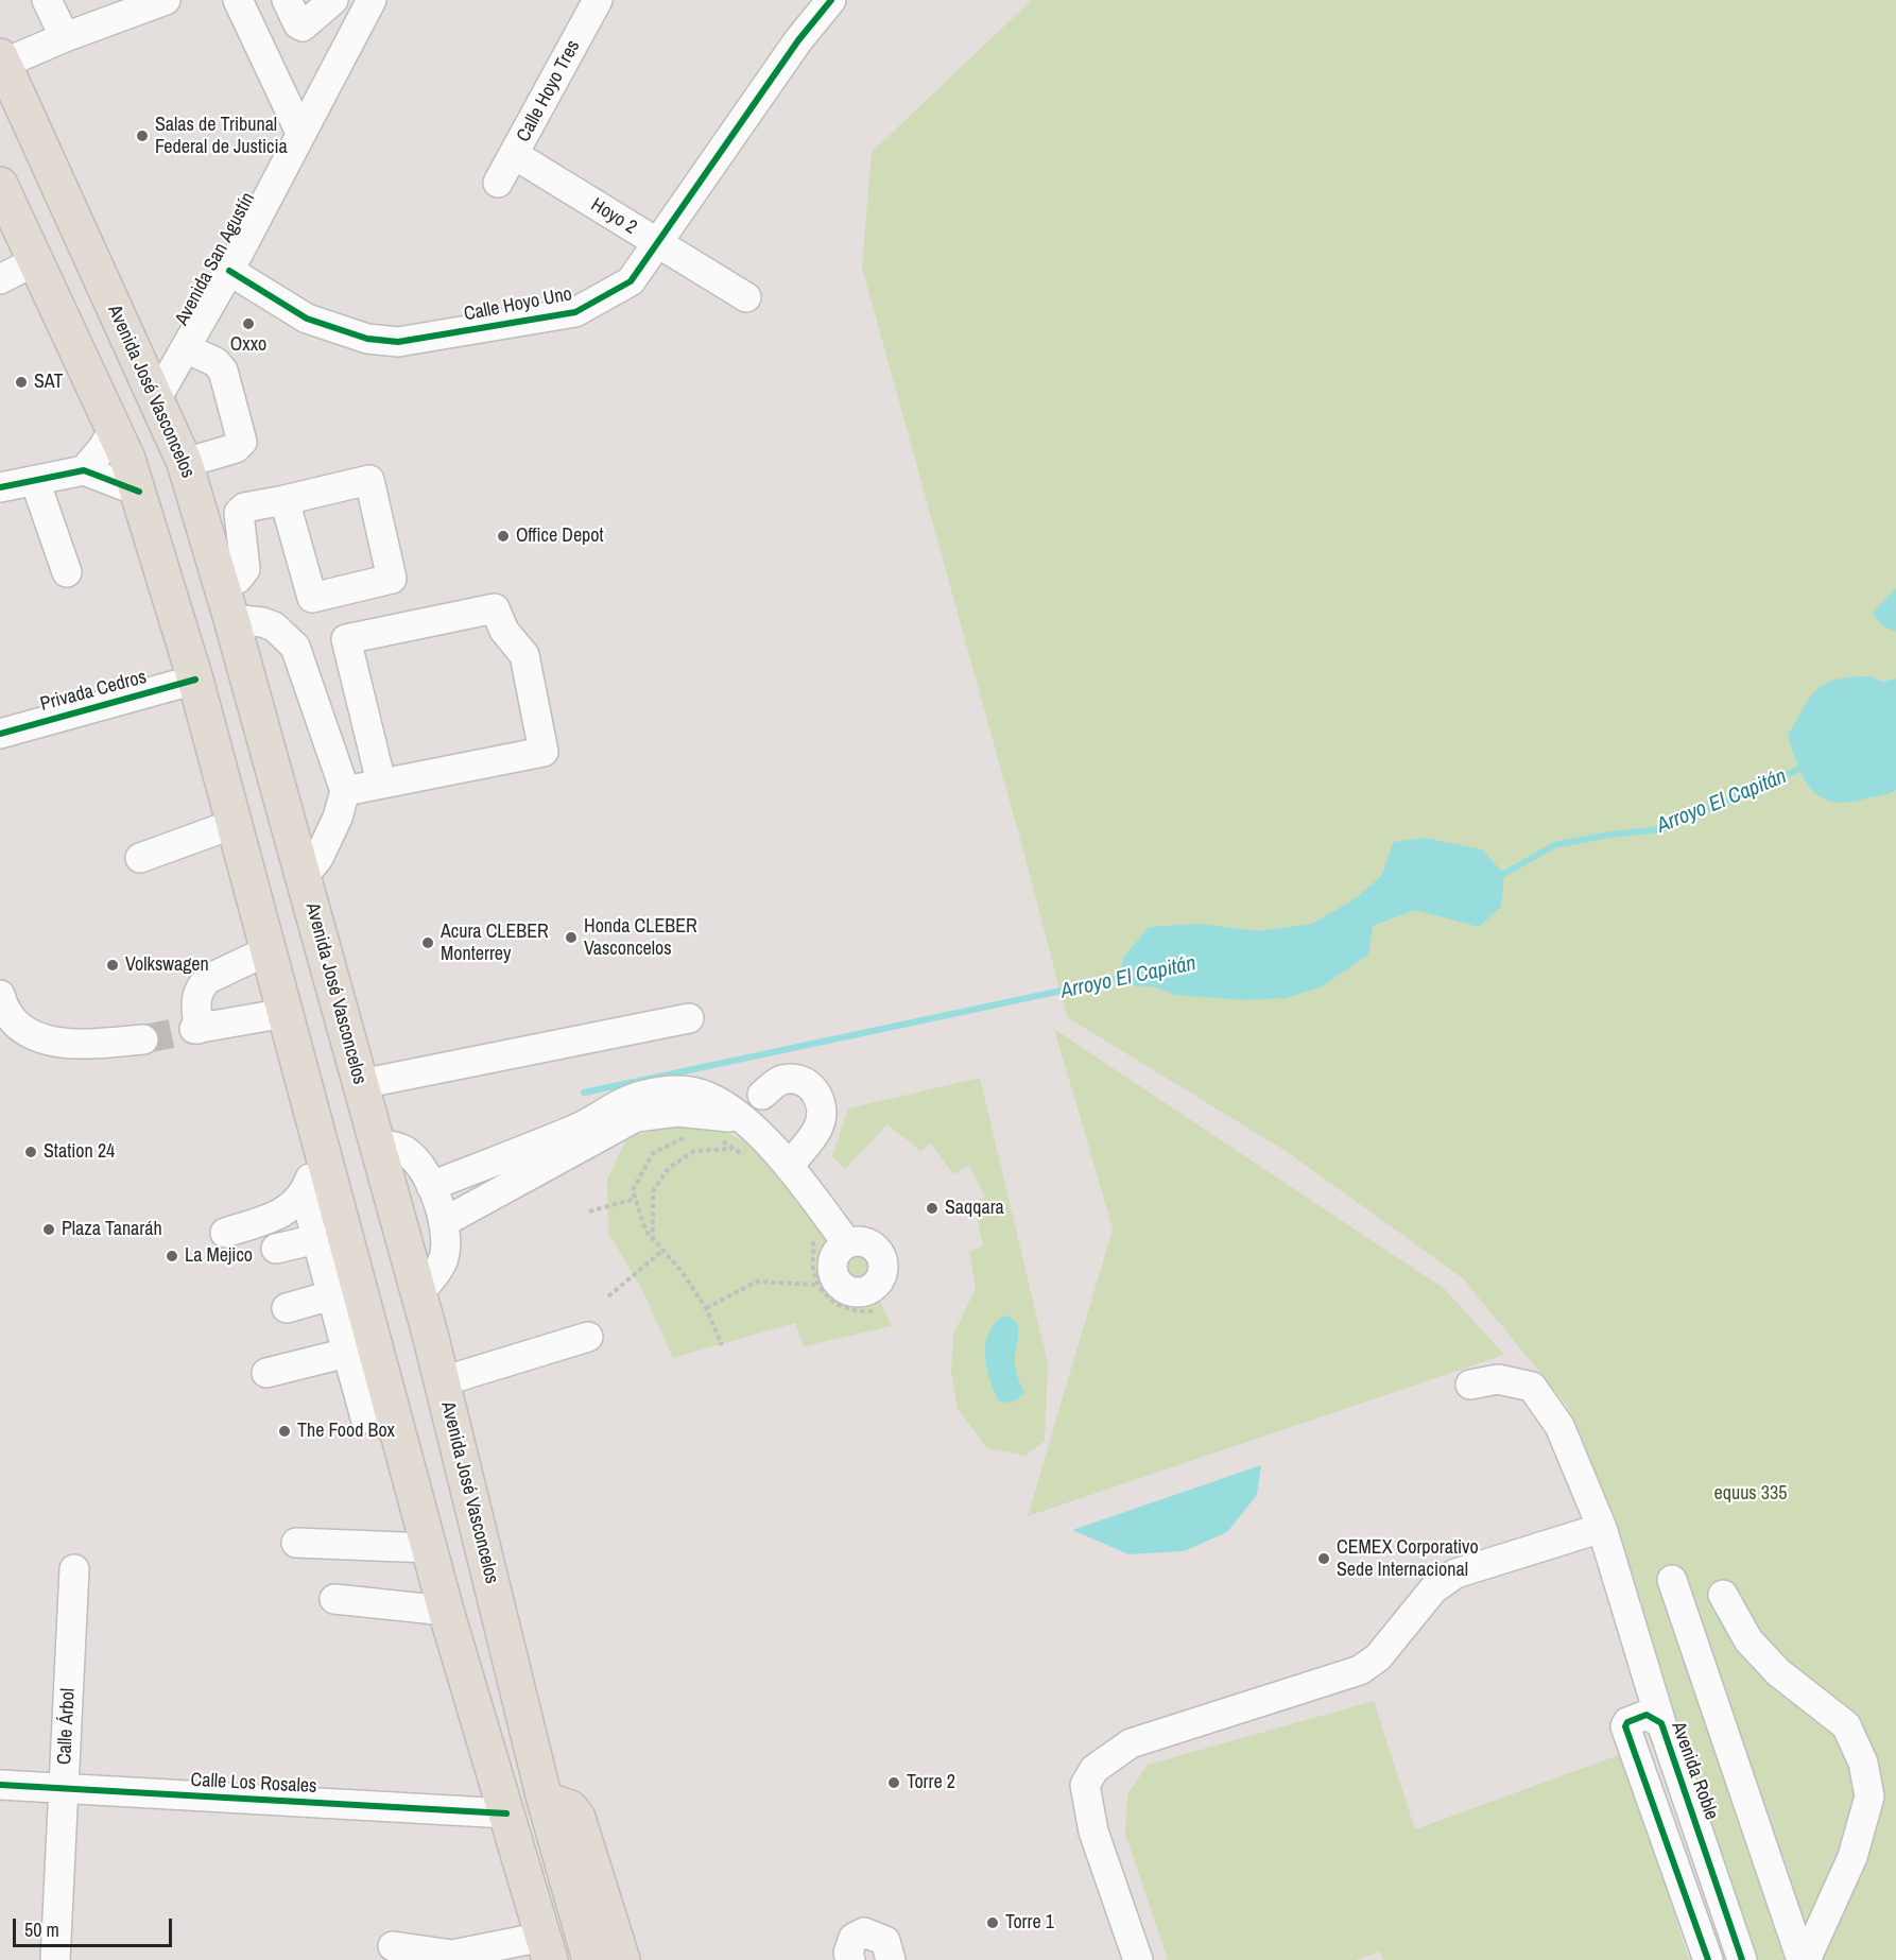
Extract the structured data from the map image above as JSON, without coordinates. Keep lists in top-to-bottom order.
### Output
{
  "streets": {
    "main road": ["Avenida José Vasconcelos"],
    "street": [
      "Calle Hoyo Tres",
      "Hoyo 2",
      "Avenida San Agustín",
      "Calle Hoyo Uno",
      "Privada Cedros",
      "Calle Árbol",
      "Avenida Roble",
      "Calle Los Rosales"
    ]
  },
  "crossings": [
    ["Calle Hoyo Tres", "Hoyo 2"],
    ["Hoyo 2", "Calle Hoyo Uno"],
    ["Avenida San Agustín", "Calle Hoyo Uno"],
    ["Avenida San Agustín", "Avenida José Vasconcelos"],
    ["Calle Árbol", "Calle Los Rosales"]
  ],
  "water": ["Arroyo El Capitán"],
  "parks": ["equus 335"],
  "places": [
    "Salas de Tribunal Federal de Justicia",
    "Oxxo",
    "SAT",
    "Office Depot",
    "Honda CLEBER Vasconcelos",
    "Acura CLEBER Monterrey",
    "Volkswagen",
    "Station 24",
    "Saqqara",
    "Plaza Tanaráh",
    "La Mejico",
    "The Food Box",
    "CEMEX Corporativo Sede Internacional",
    "Torre 2",
    "Torre 1"
  ],
  "scale_bar": "50 m"
}
